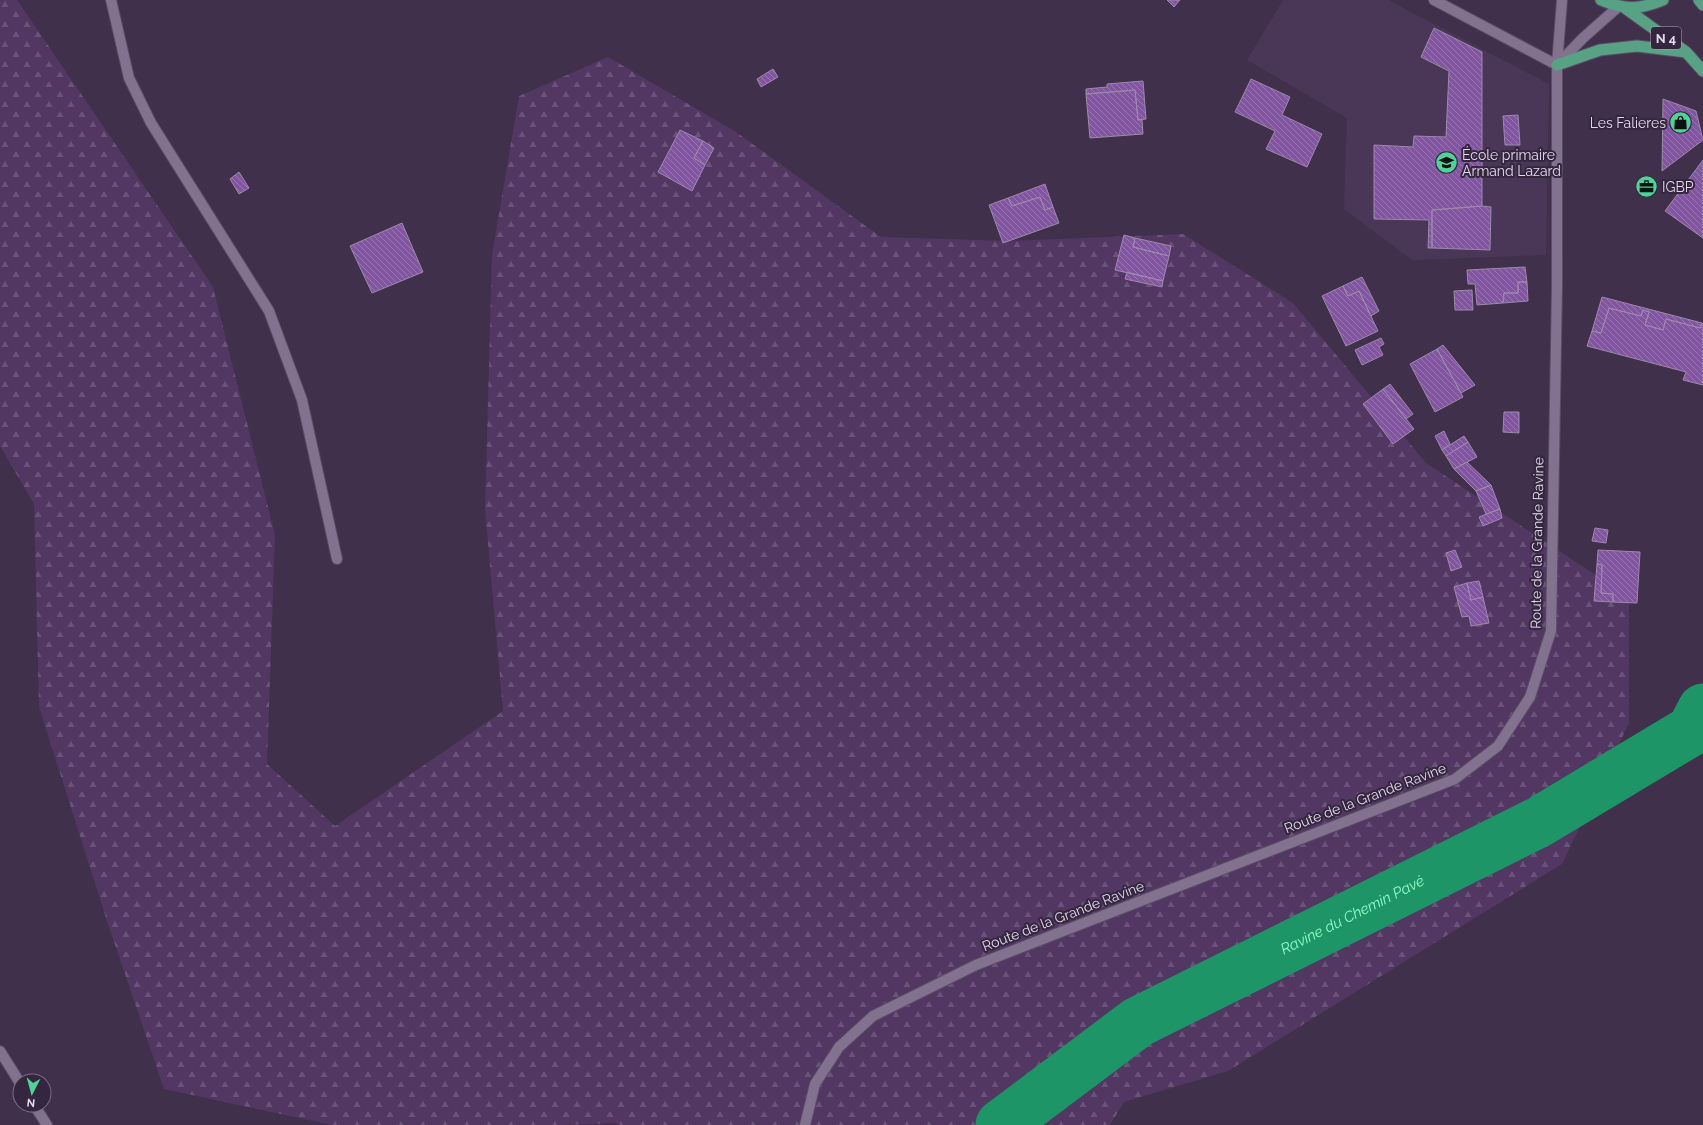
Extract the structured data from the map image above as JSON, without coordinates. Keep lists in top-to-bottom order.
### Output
{
  "streets": {
    "highway": ["N 4"],
    "main road": ["Route de la Grande Ravine"]
  },
  "water": ["Ravine du Chemin Pavé"],
  "places": {
    "shop": ["Les Falieres"],
    "school or university": ["École primaire Armand Lazard"],
    "office": ["IGBP"]
  },
  "north": "bottom"
}
